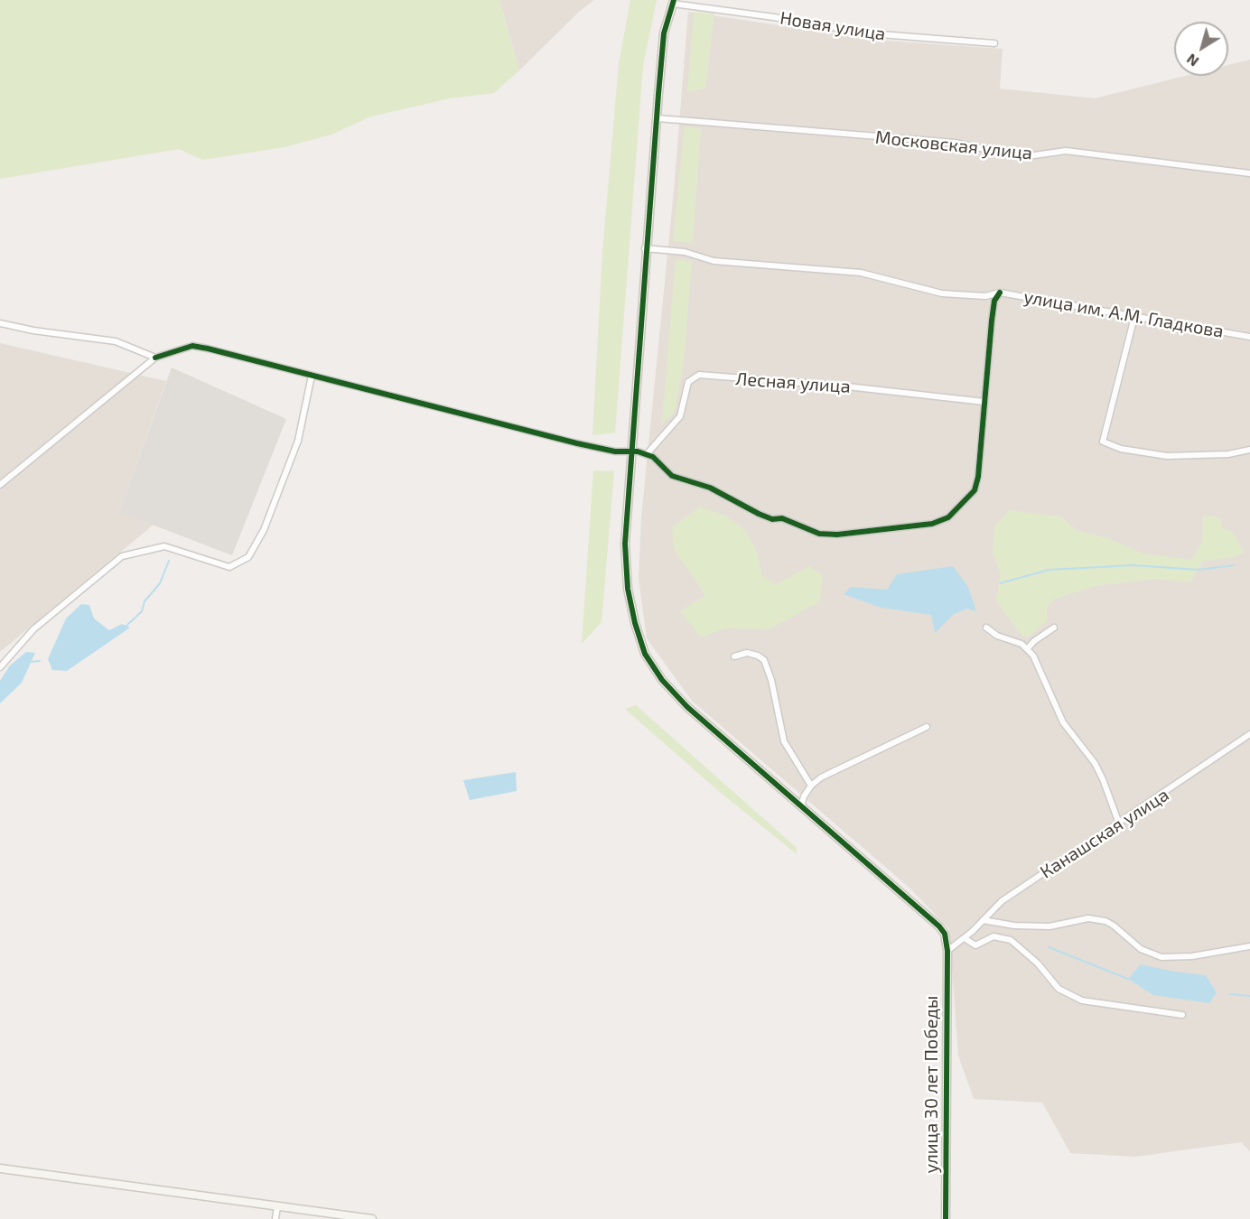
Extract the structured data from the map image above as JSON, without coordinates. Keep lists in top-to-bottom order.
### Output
{
  "streets": {
    "street": [
      "Новая улица",
      "Московская улица",
      "улица им. А.М. Гладкова",
      "Лесная улица",
      "Канашская улица",
      "улица 30 лет Победы"
    ]
  },
  "crossings": [
    ["Новая улица", "улица 30 лет Победы"],
    ["Московская улица", "улица 30 лет Победы"],
    ["улица им. А.М. Гладкова", "улица 30 лет Победы"],
    ["Канашская улица", "улица 30 лет Победы"]
  ],
  "north": "bottom left"
}
